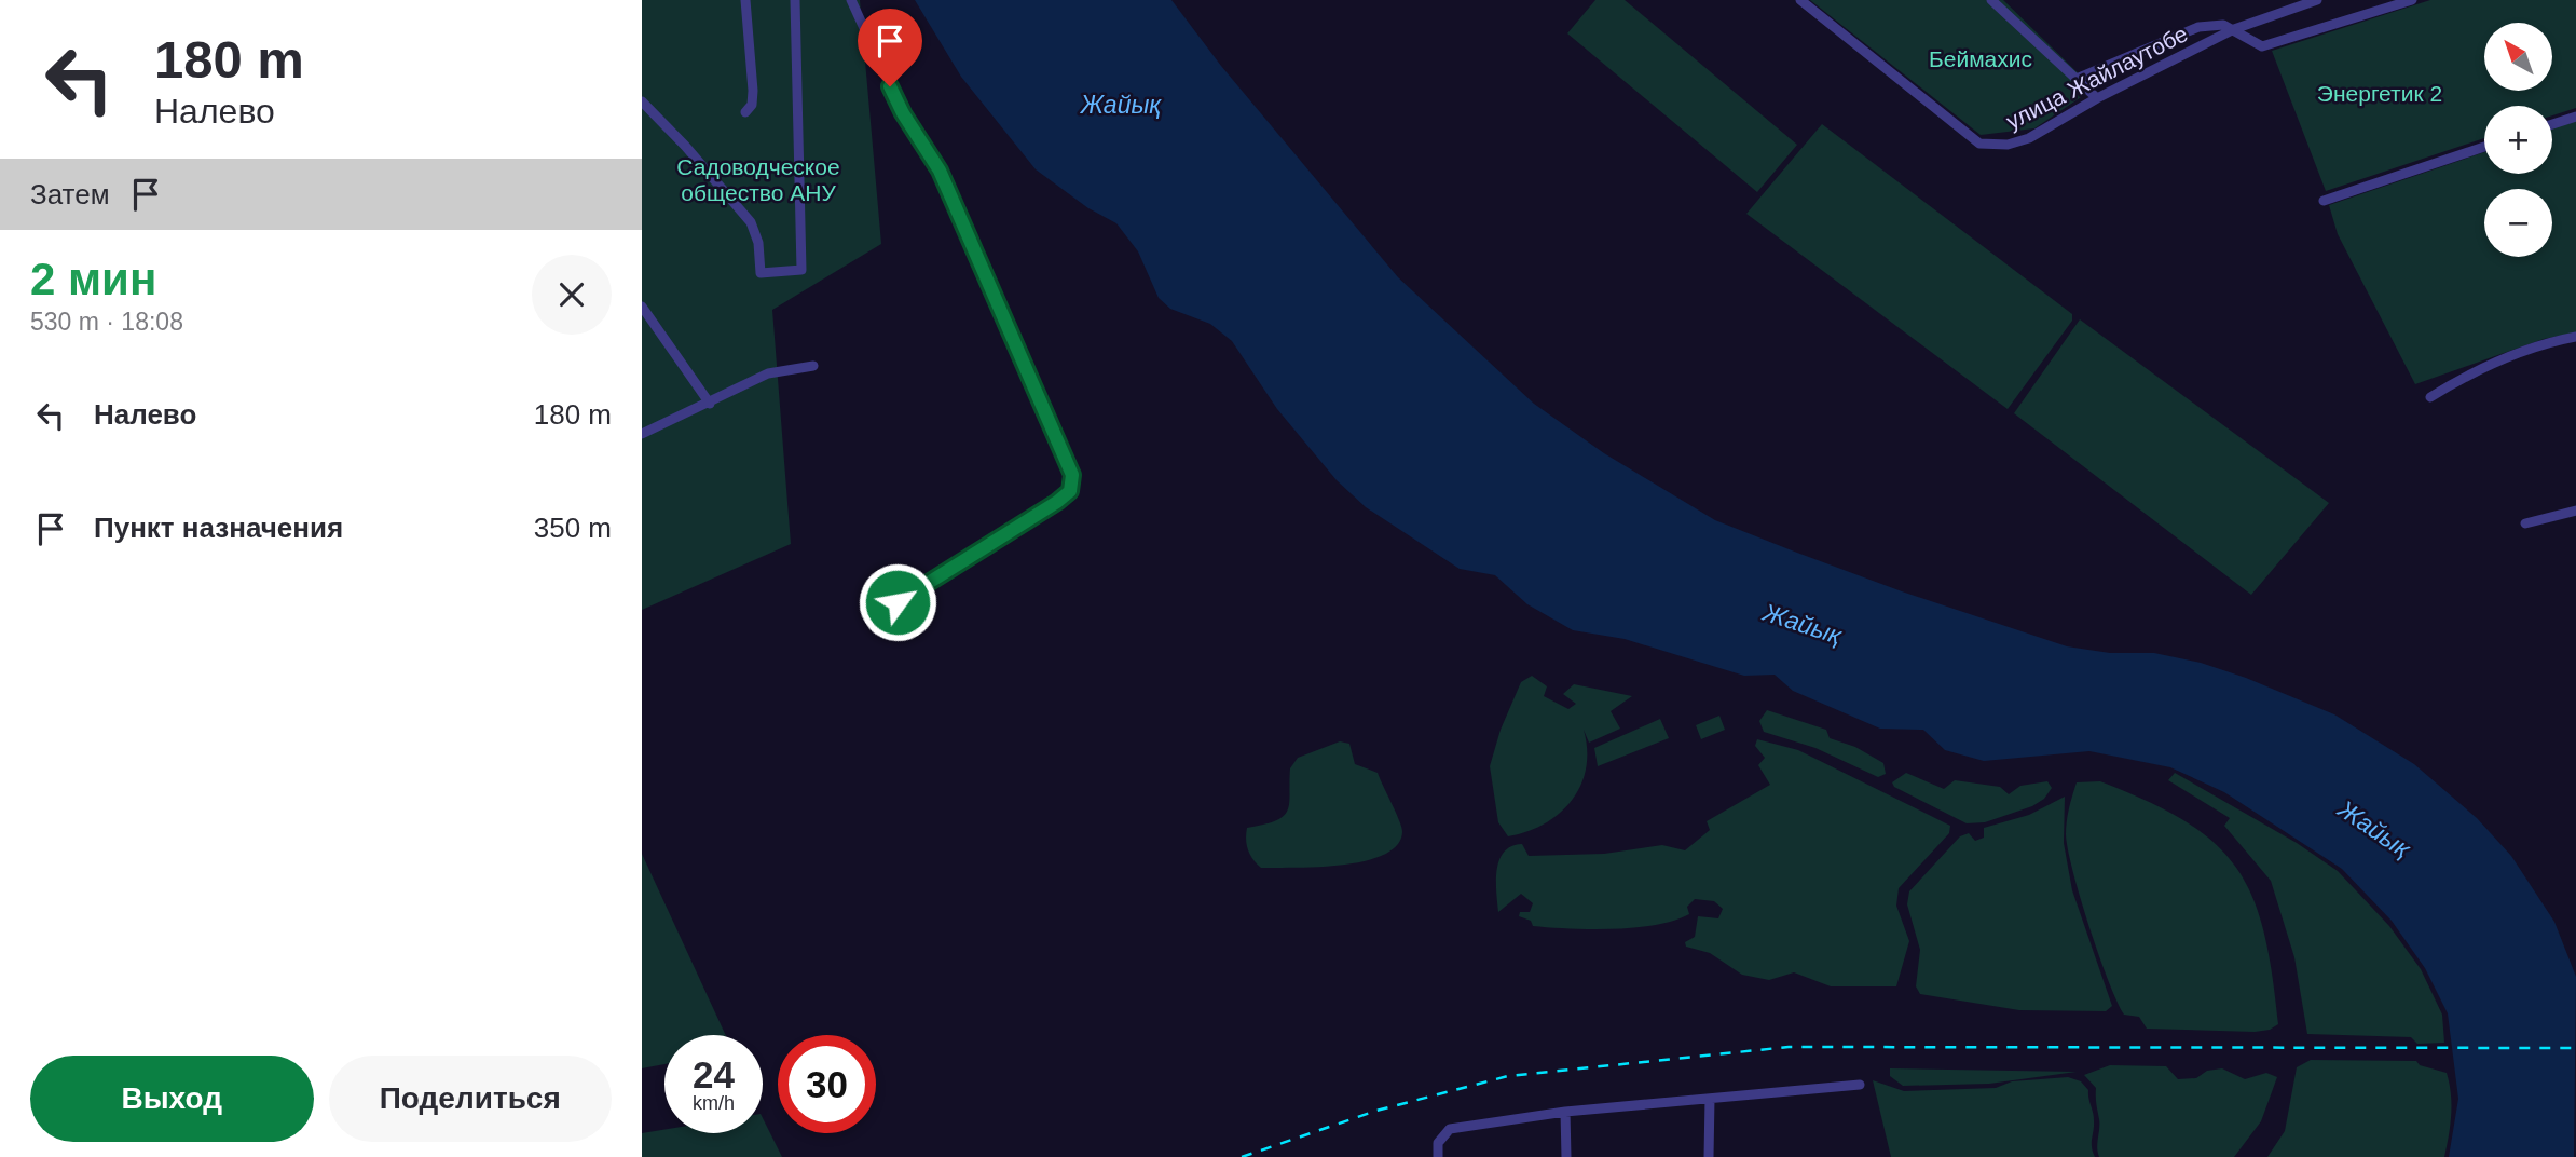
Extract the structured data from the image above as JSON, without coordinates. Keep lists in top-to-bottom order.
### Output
{
  "streets": {
    "street": ["улица Жайлаутобе"]
  },
  "water": ["Жайық"],
  "parks": ["Беймахис", "Энергетик 2", "Садоводческое общество АНУ"],
  "north": "top left",
  "page": {
    "turn": ["180 m", "Налево"],
    "map_buttons": ["+", "−"],
    "then": "Затем",
    "heading": ["2 мин", "530 m · 18:08"],
    "list": [
      {
        "name": "Налево",
        "value": "180 m"
      },
      {
        "name": "Пункт назначения",
        "value": "350 m"
      }
    ],
    "speed": "24 km/h",
    "limit": "30",
    "buttons": ["Выход", "Поделиться"]
  }
}
